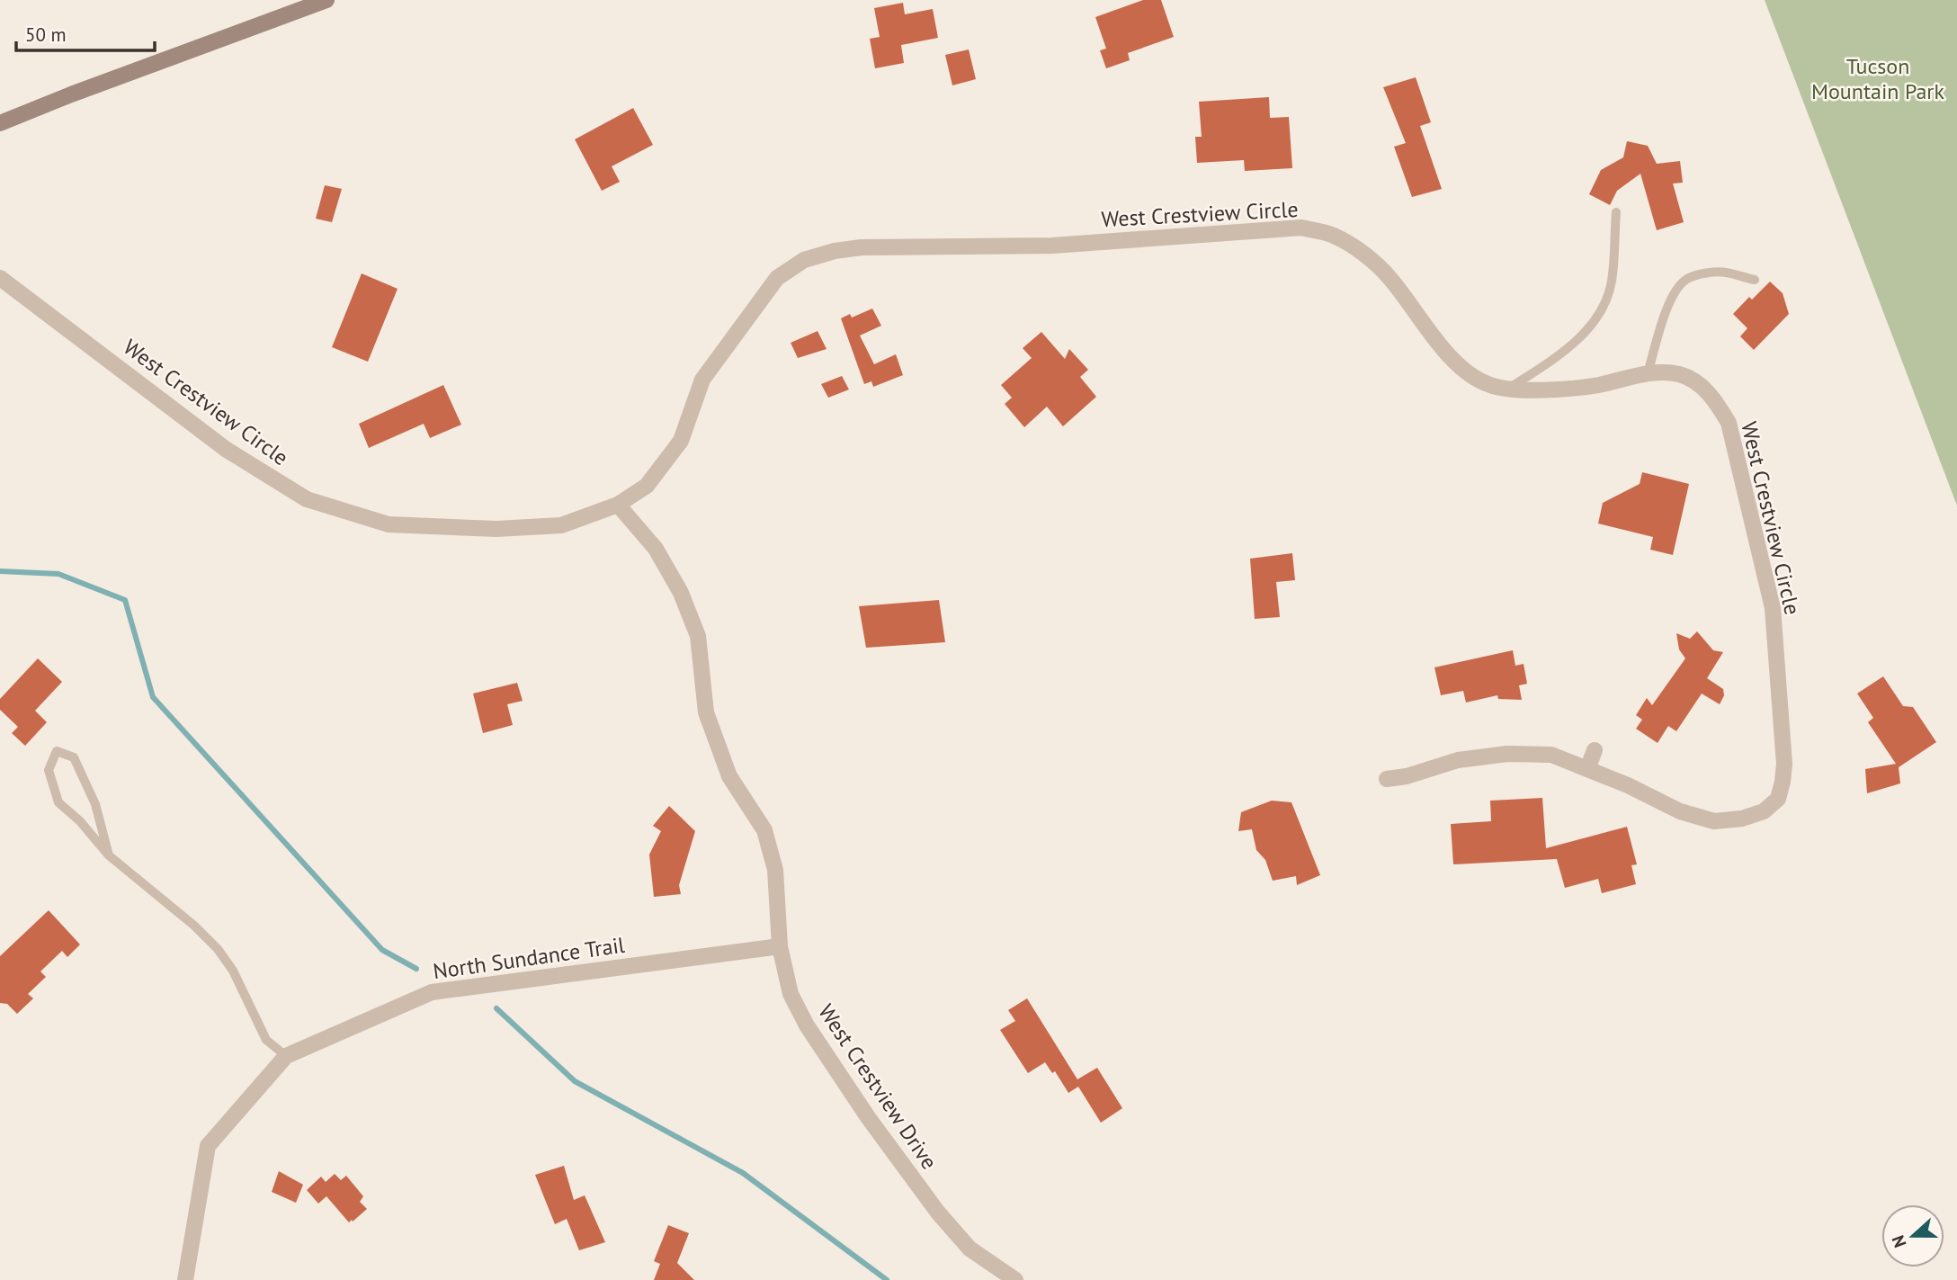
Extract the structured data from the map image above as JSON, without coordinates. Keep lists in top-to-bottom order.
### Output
{
  "streets": {
    "street": ["West Crestview Circle", "North Sundance Trail", "West Crestview Drive"]
  },
  "crossings": [
    ["West Crestview Circle", "West Crestview Drive"],
    ["North Sundance Trail", "West Crestview Drive"]
  ],
  "parks": ["Tucson Mountain Park"],
  "scale_bar": "50 m",
  "north": "left"
}
